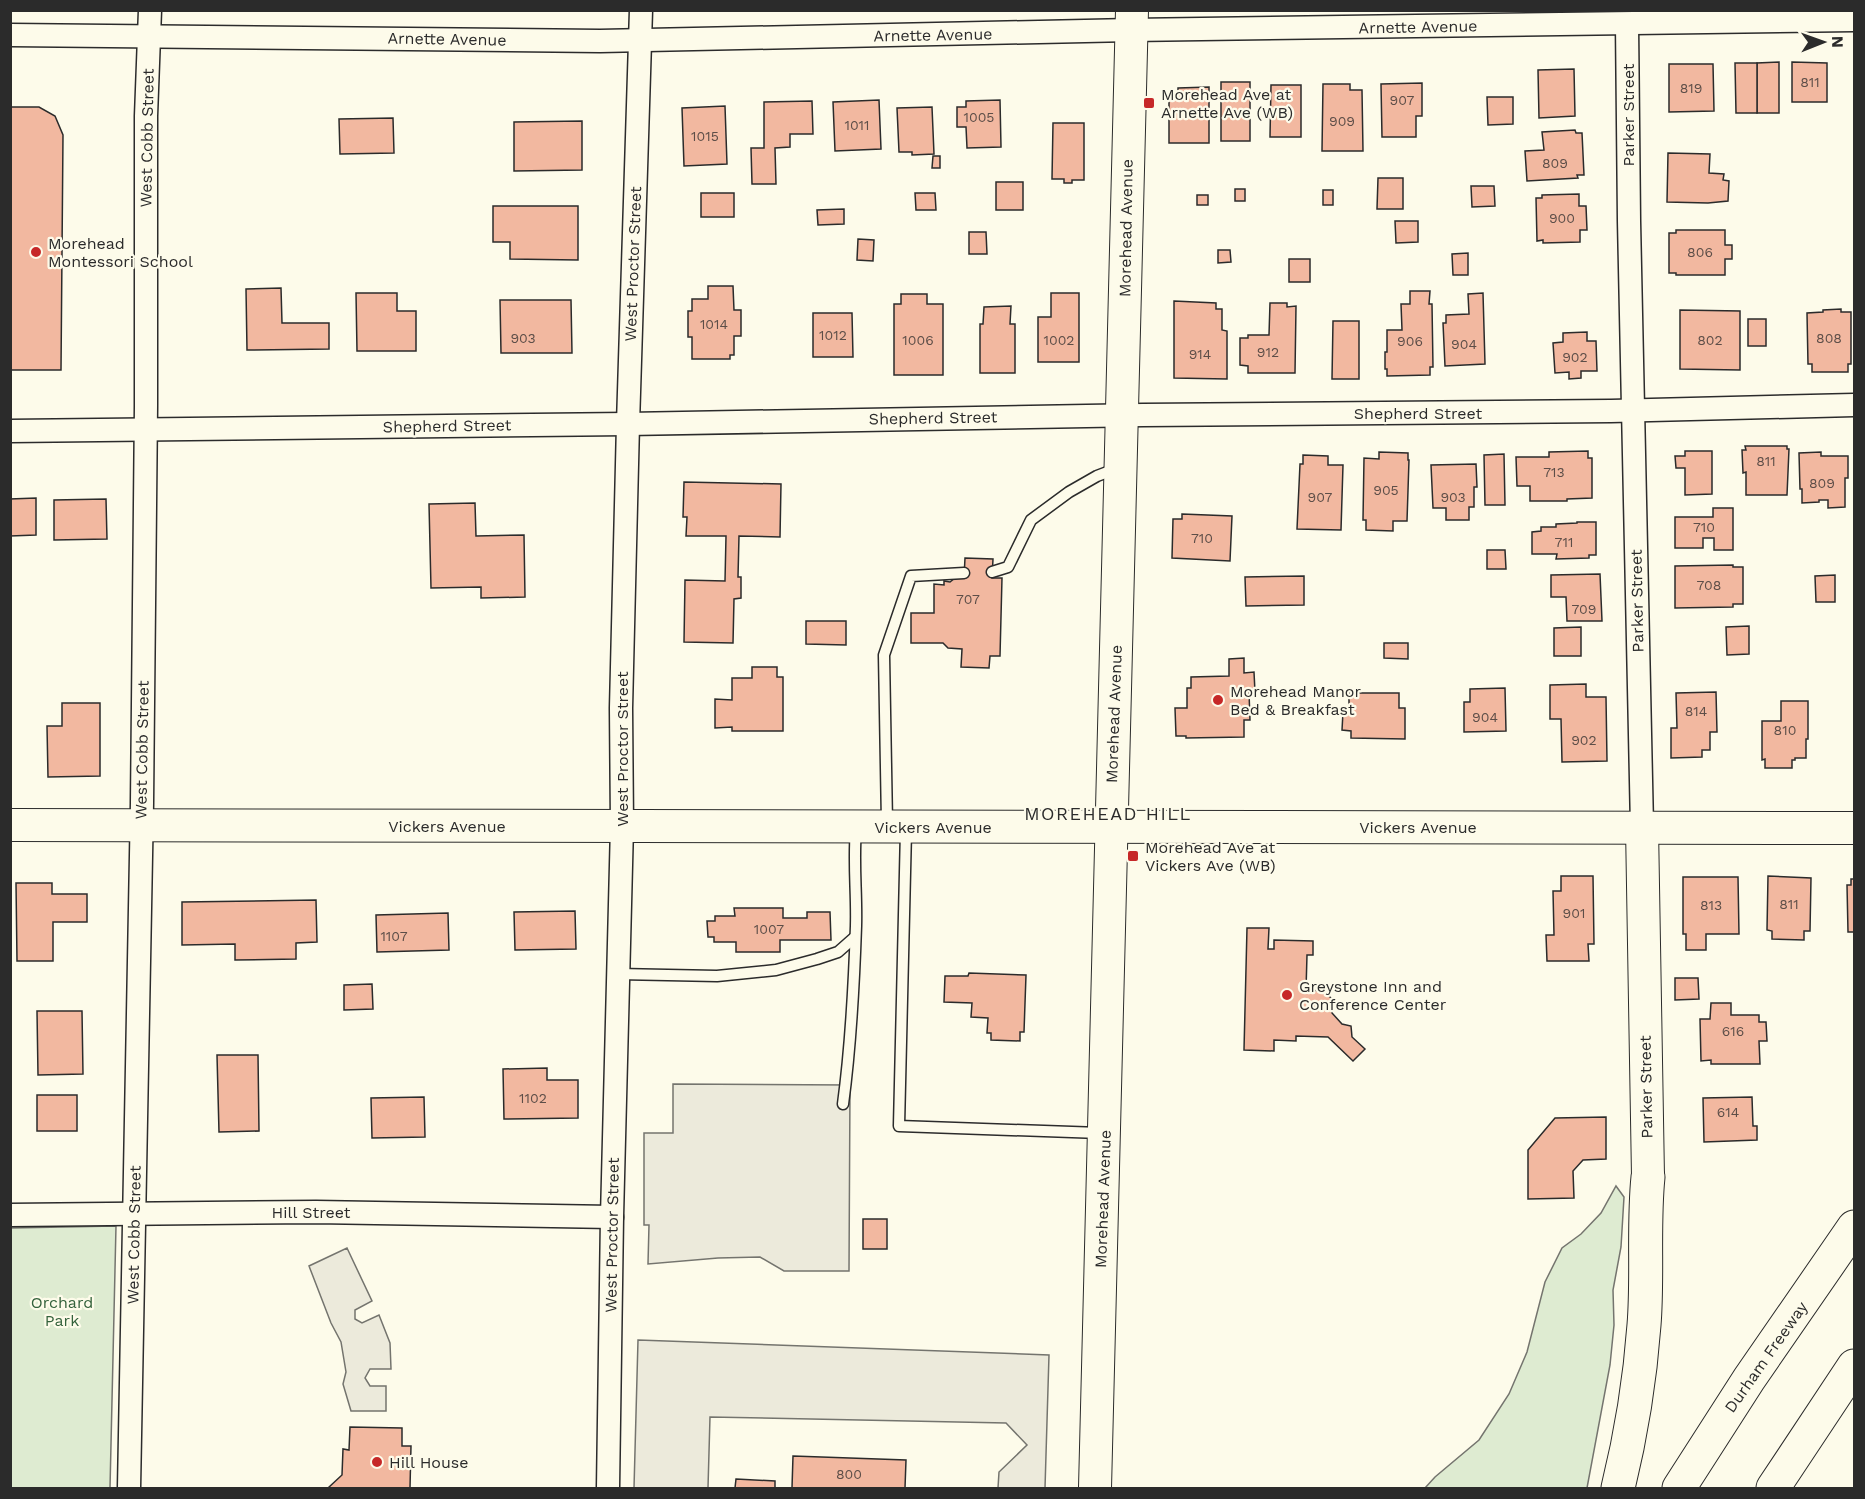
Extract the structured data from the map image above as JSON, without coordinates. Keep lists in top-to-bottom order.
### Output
{
  "streets": {
    "highway": ["Durham Freeway"],
    "main road": ["Parker Street", "Morehead Avenue", "Vickers Avenue"],
    "street": [
      "Arnette Avenue",
      "West Cobb Street",
      "West Proctor Street",
      "Shepherd Street",
      "Hill Street"
    ]
  },
  "crossings": [
    ["Arnette Avenue", "Parker Street"],
    ["Arnette Avenue", "West Cobb Street"],
    ["Arnette Avenue", "Morehead Avenue"],
    ["Arnette Avenue", "West Proctor Street"],
    ["Parker Street", "Shepherd Street"],
    ["Parker Street", "Vickers Avenue"],
    ["West Cobb Street", "Shepherd Street"],
    ["West Cobb Street", "Vickers Avenue"],
    ["West Cobb Street", "Hill Street"],
    ["Morehead Avenue", "Shepherd Street"],
    ["Morehead Avenue", "Vickers Avenue"],
    ["West Proctor Street", "Shepherd Street"],
    ["West Proctor Street", "Vickers Avenue"],
    ["West Proctor Street", "Hill Street"]
  ],
  "districts": ["MOREHEAD HILL"],
  "parks": ["Orchard Park"],
  "places": {
    "transit": ["Morehead Ave at Arnette Ave (WB)", "Morehead Ave at Vickers Ave (WB)"],
    "other": [
      "Morehead Montessori School",
      "Morehead Manor Bed & Breakfast",
      "Greystone Inn and Conference Center",
      "Hill House"
    ]
  },
  "house_numbers": [
    "811",
    "819",
    "907",
    "1005",
    "909",
    "1011",
    "1015",
    "809",
    "900",
    "806",
    "1014",
    "1012",
    "903",
    "808",
    "1006",
    "1002",
    "802",
    "906",
    "904",
    "912",
    "914",
    "902",
    "811",
    "713",
    "809",
    "905",
    "907",
    "903",
    "710",
    "710",
    "711",
    "708",
    "707",
    "709",
    "814",
    "904",
    "810",
    "902",
    "811",
    "813",
    "901",
    "1007",
    "1107",
    "616",
    "1102",
    "614",
    "800"
  ],
  "north": "right"
}
